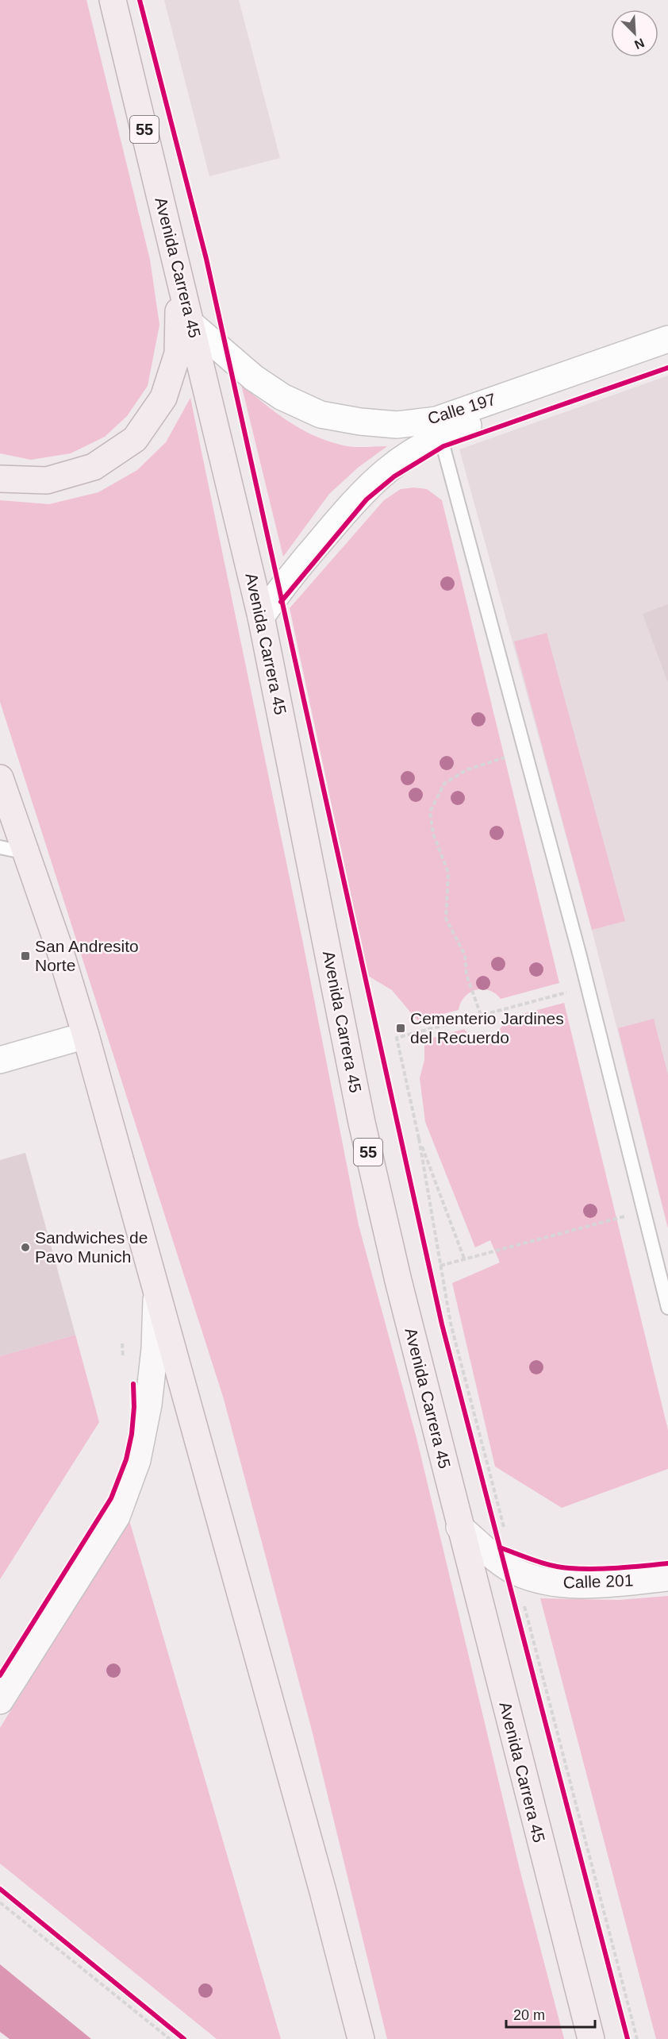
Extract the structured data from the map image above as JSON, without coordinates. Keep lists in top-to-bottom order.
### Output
{
  "streets": {
    "highway": ["55", "Avenida Carrera 45"],
    "main road": ["Calle 201"],
    "street": ["Calle 197"]
  },
  "crossings": [
    ["Avenida Carrera 45", "Calle 197"],
    ["Avenida Carrera 45", "Calle 201"]
  ],
  "places": {
    "transit": ["San Andresito Norte", "Cementerio Jardines del Recuerdo"],
    "other": ["Sandwiches de Pavo Munich"]
  },
  "scale_bar": "20 m",
  "north": "bottom right"
}
